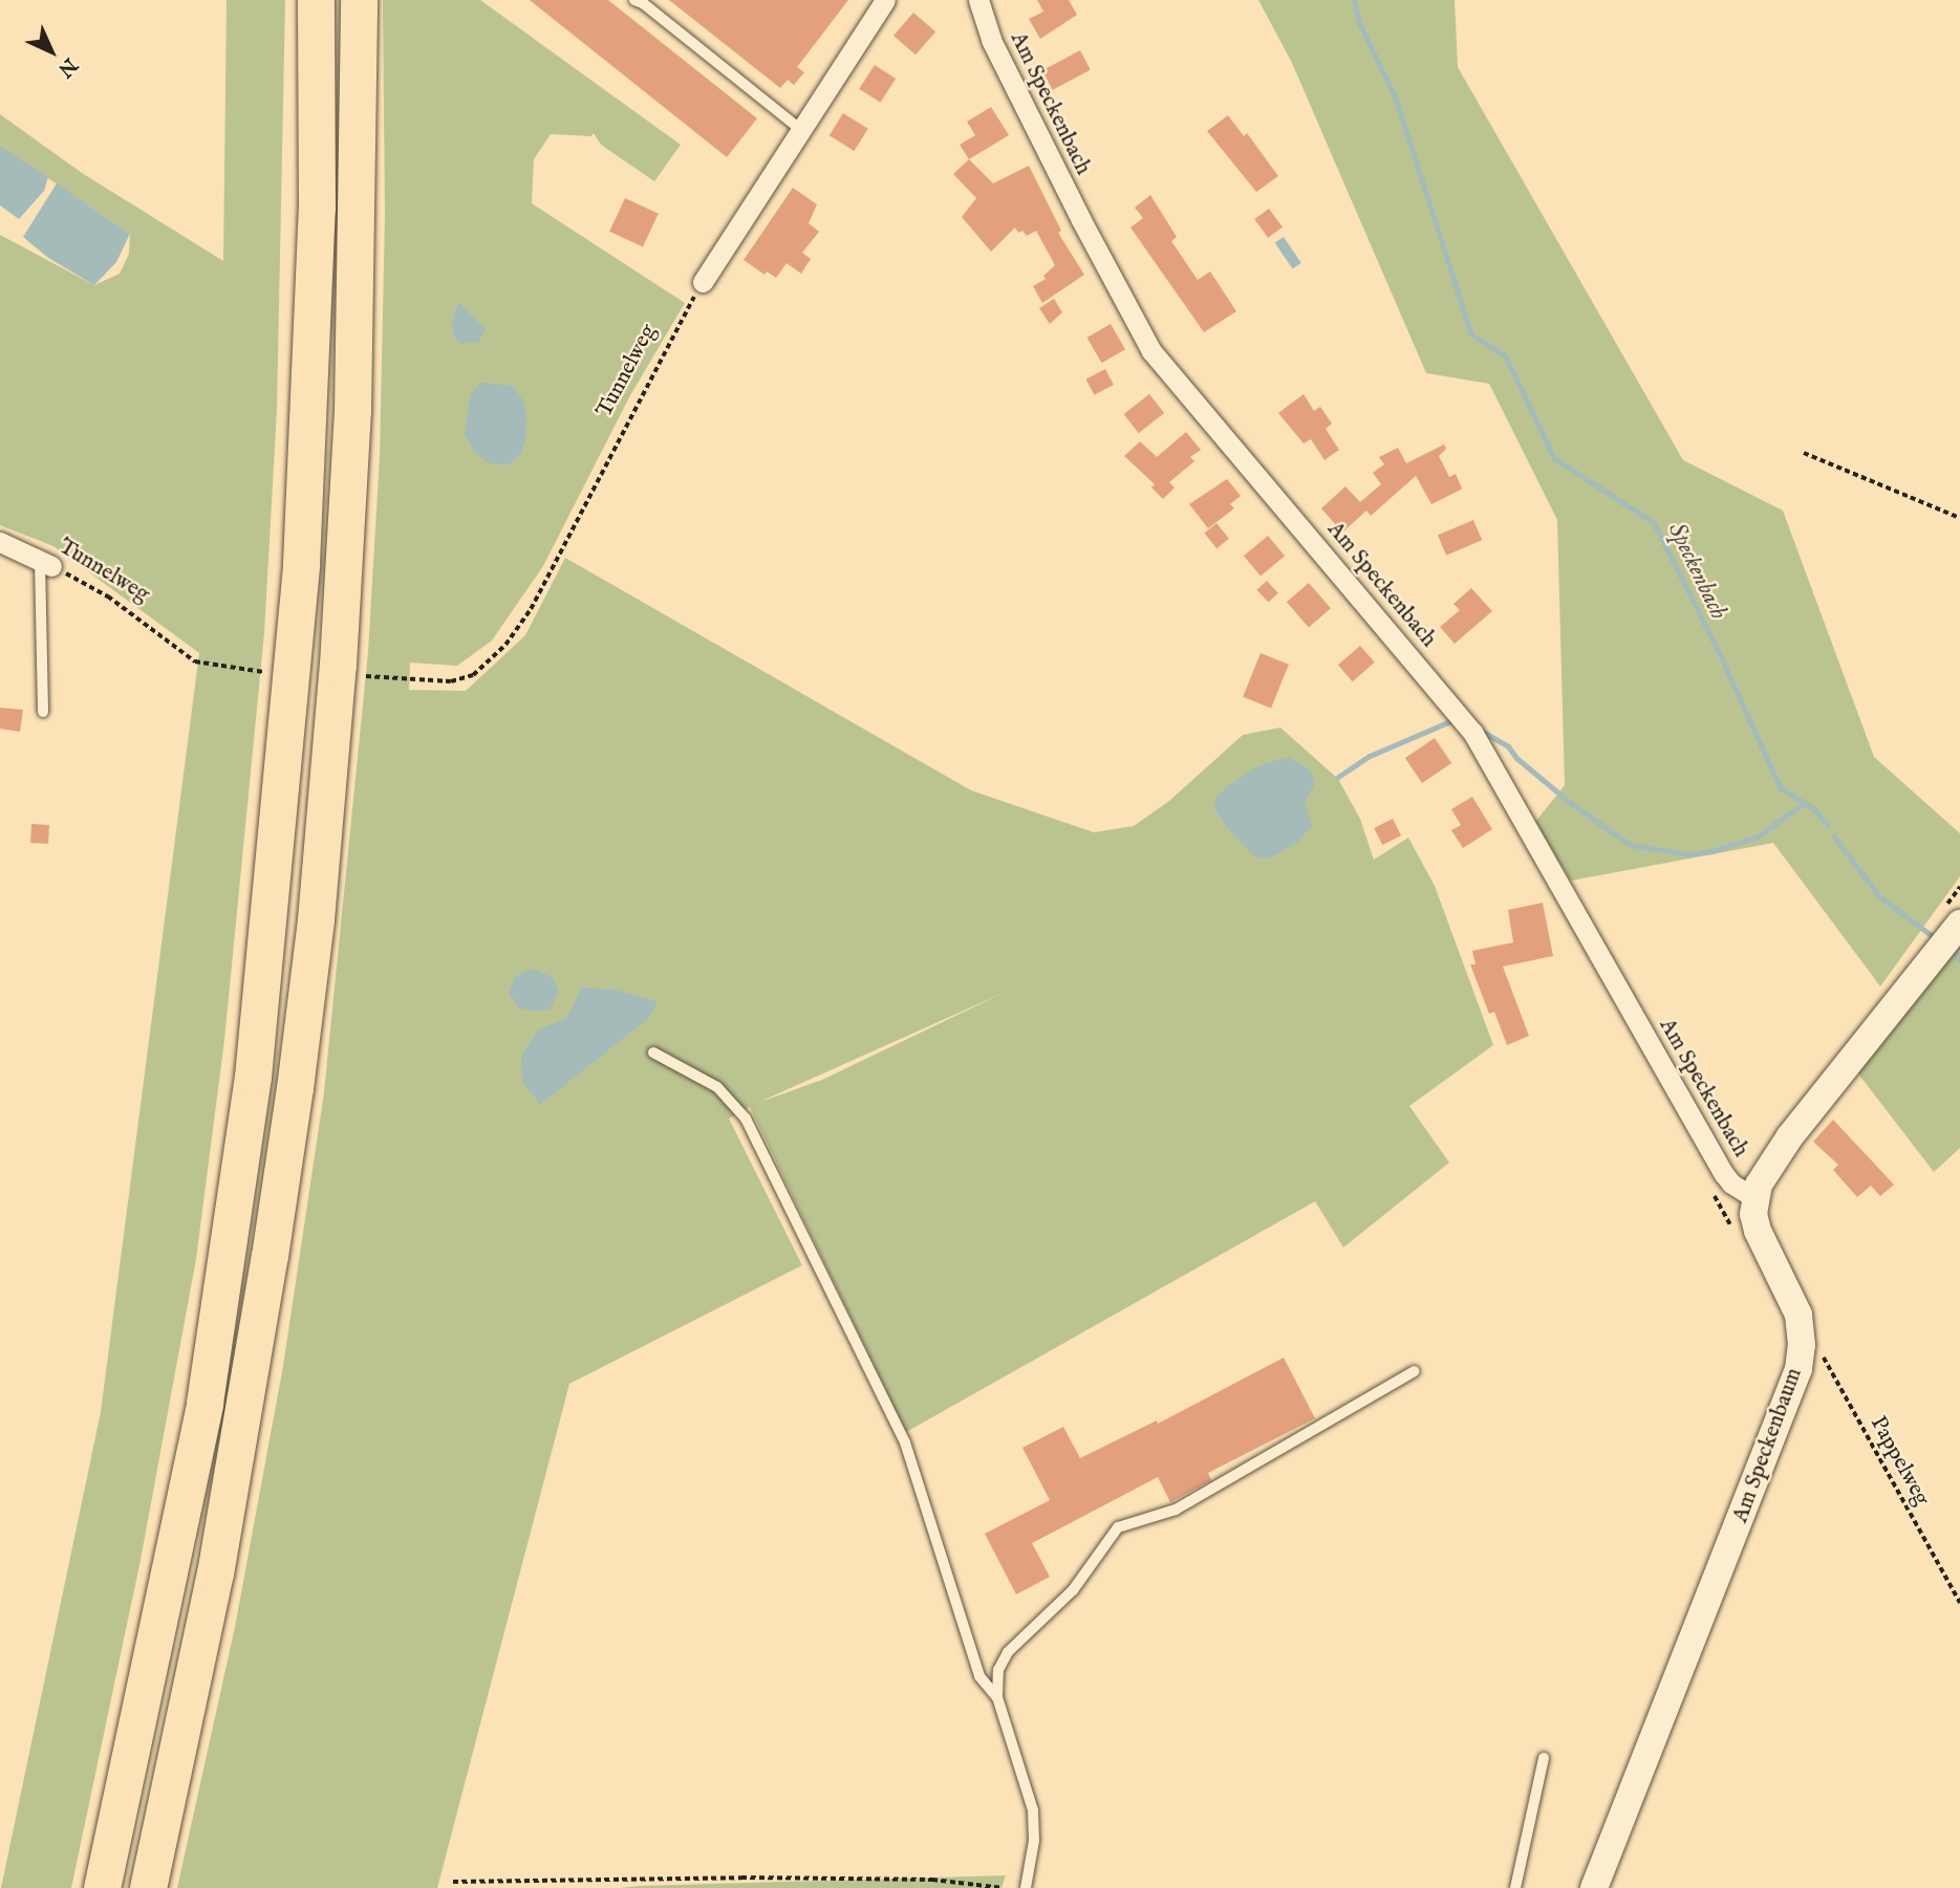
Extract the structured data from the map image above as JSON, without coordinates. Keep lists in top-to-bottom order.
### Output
{
  "streets": {
    "main road": ["Am Speckenbaum"],
    "street": ["Am Speckenbach", "Tunnelweg"],
    "path": ["Pappelweg"]
  },
  "crossings": [
    ["Am Speckenbach", "Am Speckenbaum"],
    ["Am Speckenbaum", "Pappelweg"]
  ],
  "water": ["Speckenbach"],
  "north": "bottom right"
}
